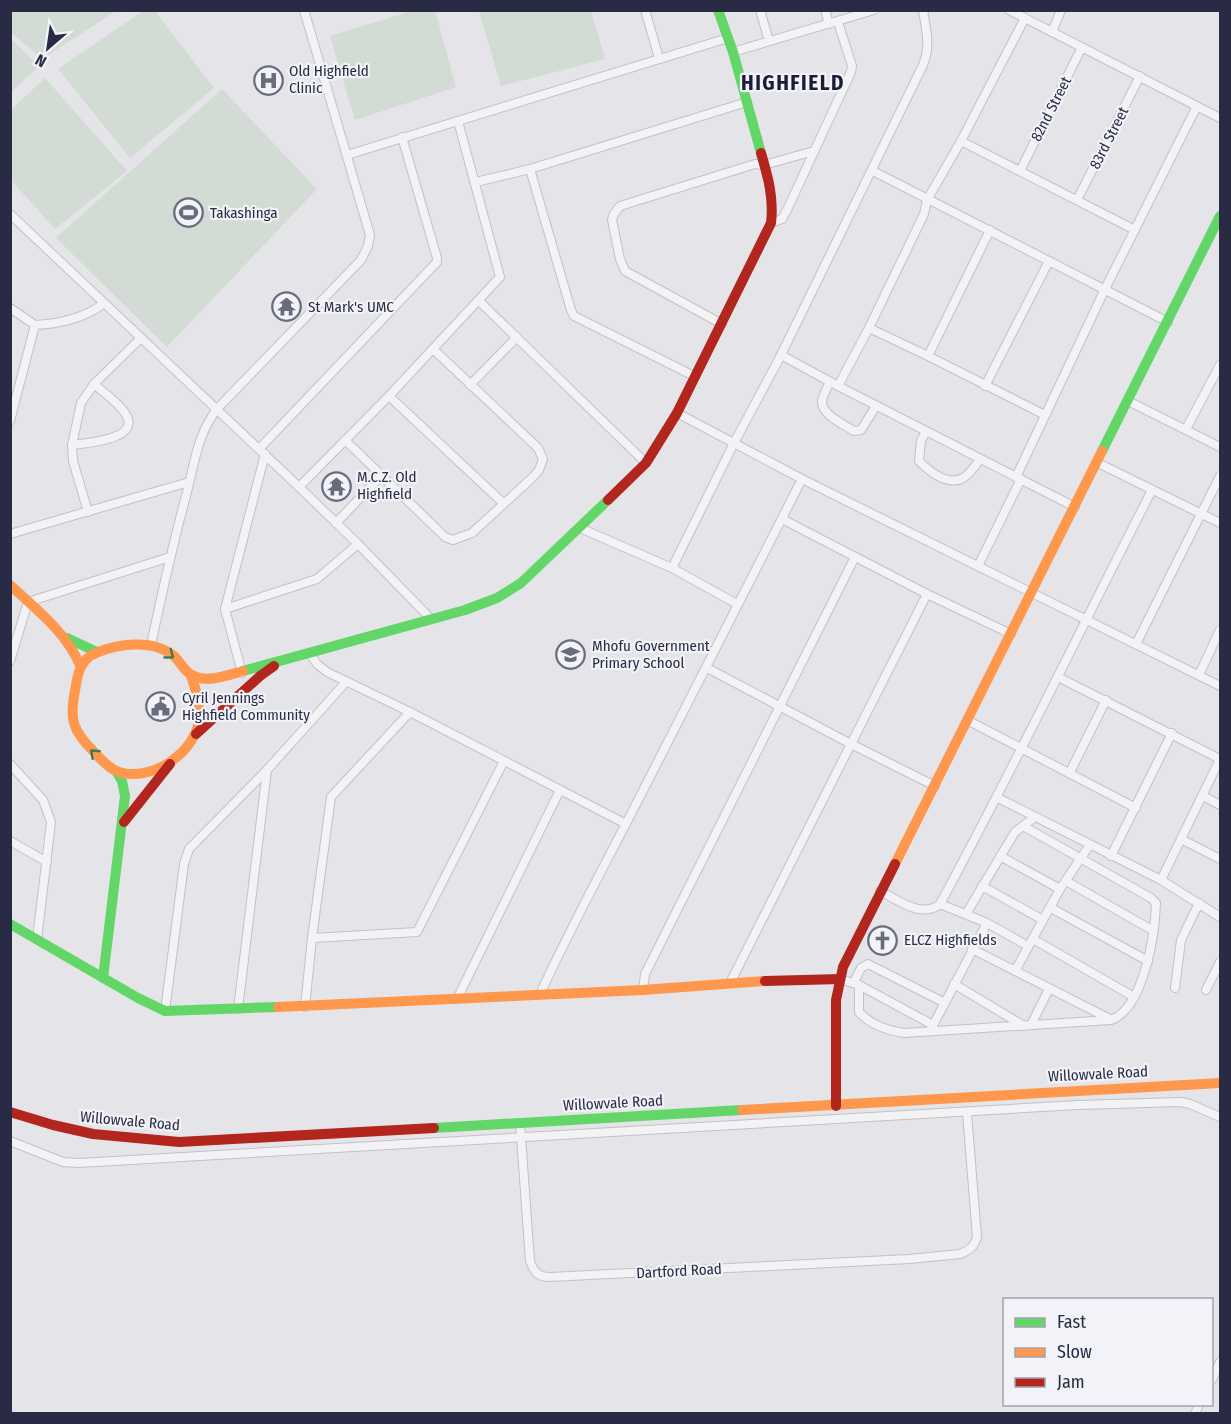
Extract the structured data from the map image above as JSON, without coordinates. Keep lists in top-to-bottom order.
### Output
{
  "streets": {
    "street": [
      "82nd Street",
      "83rd Street",
      "Willowvale Road",
      "Dartford Road"
    ]
  },
  "crossings": [
    ["Willowvale Road", "Dartford Road"]
  ],
  "districts": ["HIGHFIELD"],
  "places": {
    "hospital": ["Old Highfield Clinic"],
    "sports": ["Takashinga"],
    "temple": ["St Mark's UMC", "M.C.Z. Old Highfield"],
    "school or university": ["Mhofu Government Primary School"],
    "public building": ["Cyril Jennings Highfield Community"],
    "church": ["ELCZ Highfields"]
  },
  "legend": ["Fast", "Slow", "Jam"],
  "north": "bottom left"
}
